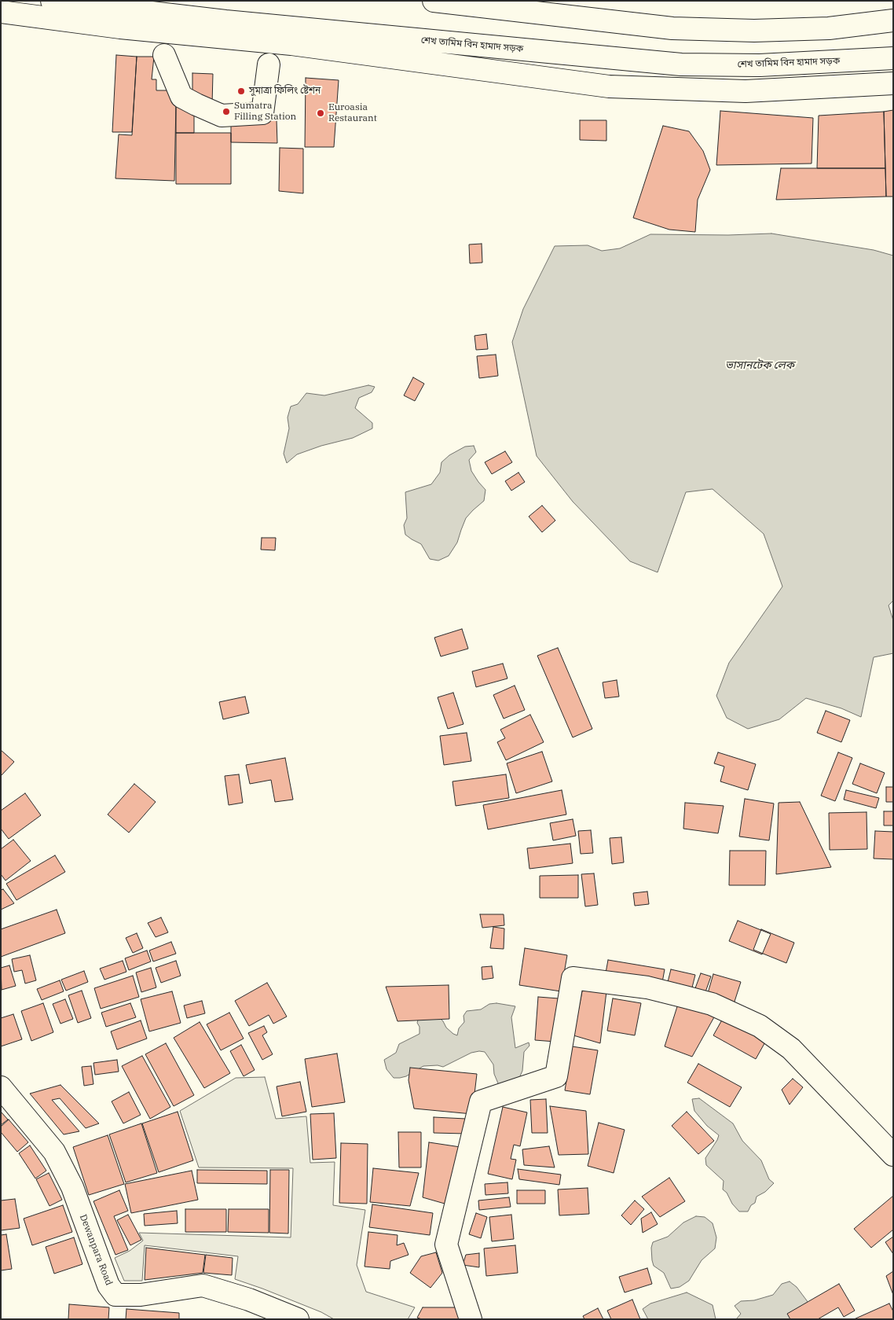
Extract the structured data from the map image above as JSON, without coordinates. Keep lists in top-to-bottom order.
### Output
{
  "streets": {
    "main road": ["শেখ তামিম বিন হামাদ সড়ক", "Dewanpara Road"]
  },
  "water": ["ভাসানটেক লেক"],
  "places": ["সুমাত্রা ফিলিং ষ্টেশন", "Sumatra Filling Station", "Euroasia Restaurant"]
}
